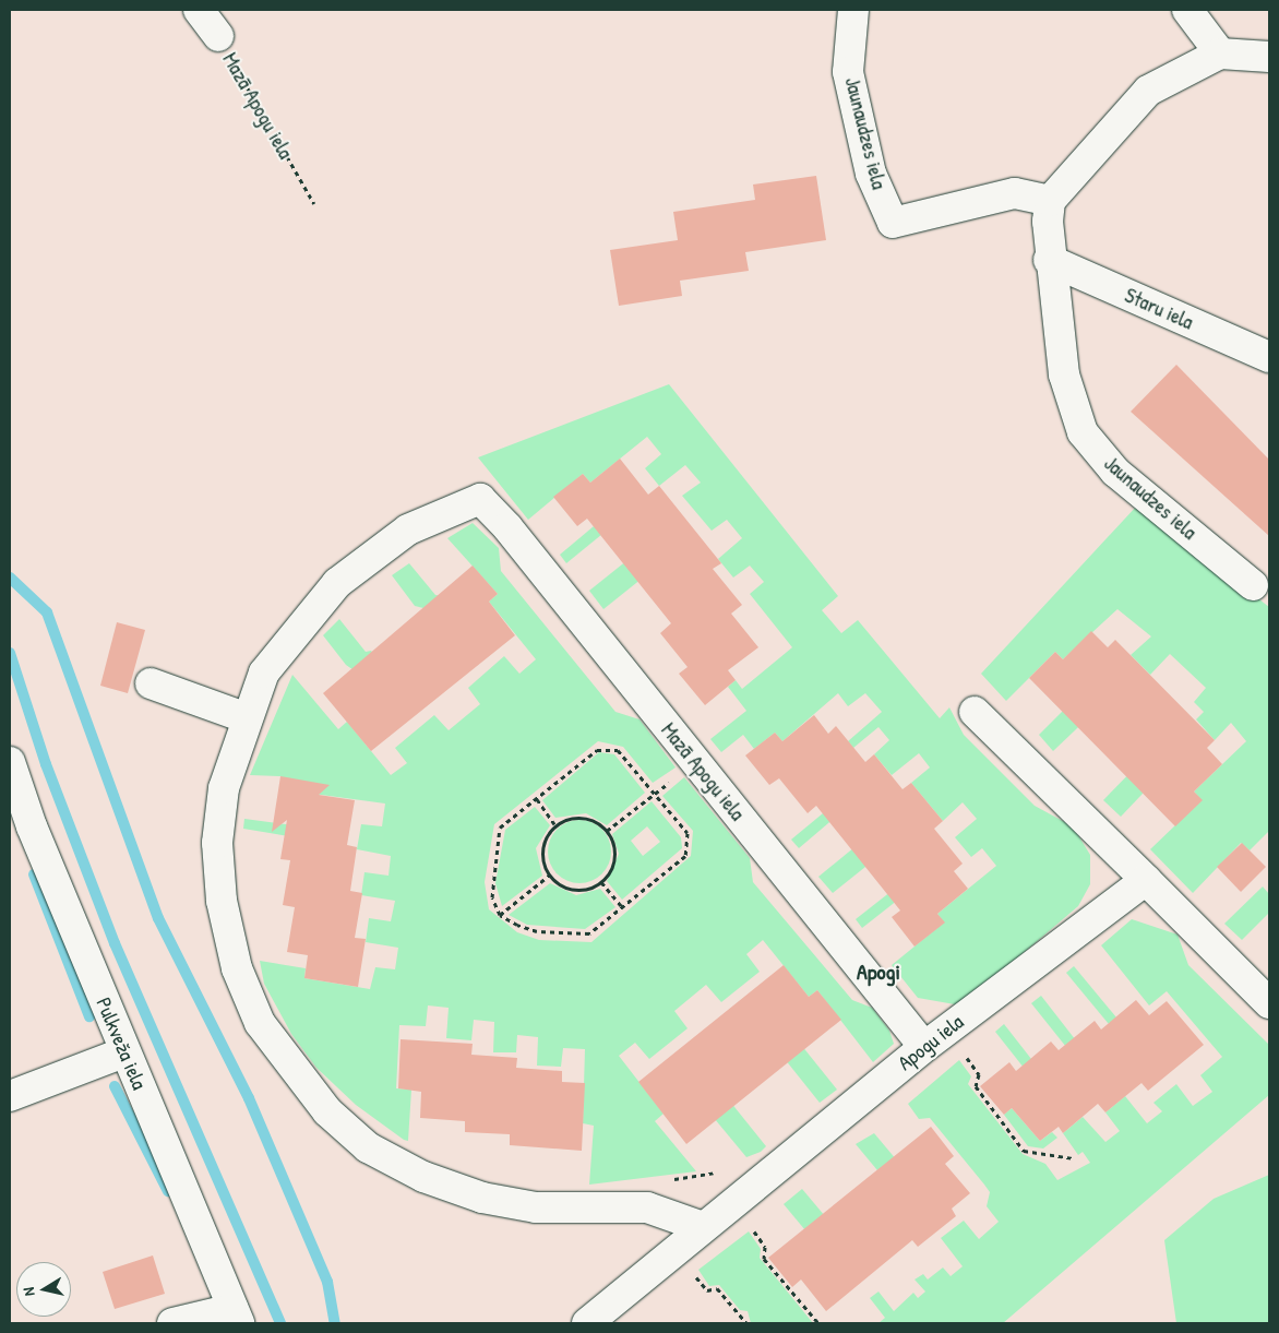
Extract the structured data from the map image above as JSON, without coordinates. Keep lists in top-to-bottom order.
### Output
{
  "streets": {
    "street": [
      "Mazā Apogu iela",
      "Jaunaudzes iela",
      "Staru iela",
      "Apogu iela",
      "Pulkveža iela"
    ]
  },
  "crossings": [
    ["Mazā Apogu iela", "Apogu iela"],
    ["Jaunaudzes iela", "Staru iela"]
  ],
  "districts": ["Apogi"],
  "north": "left"
}
